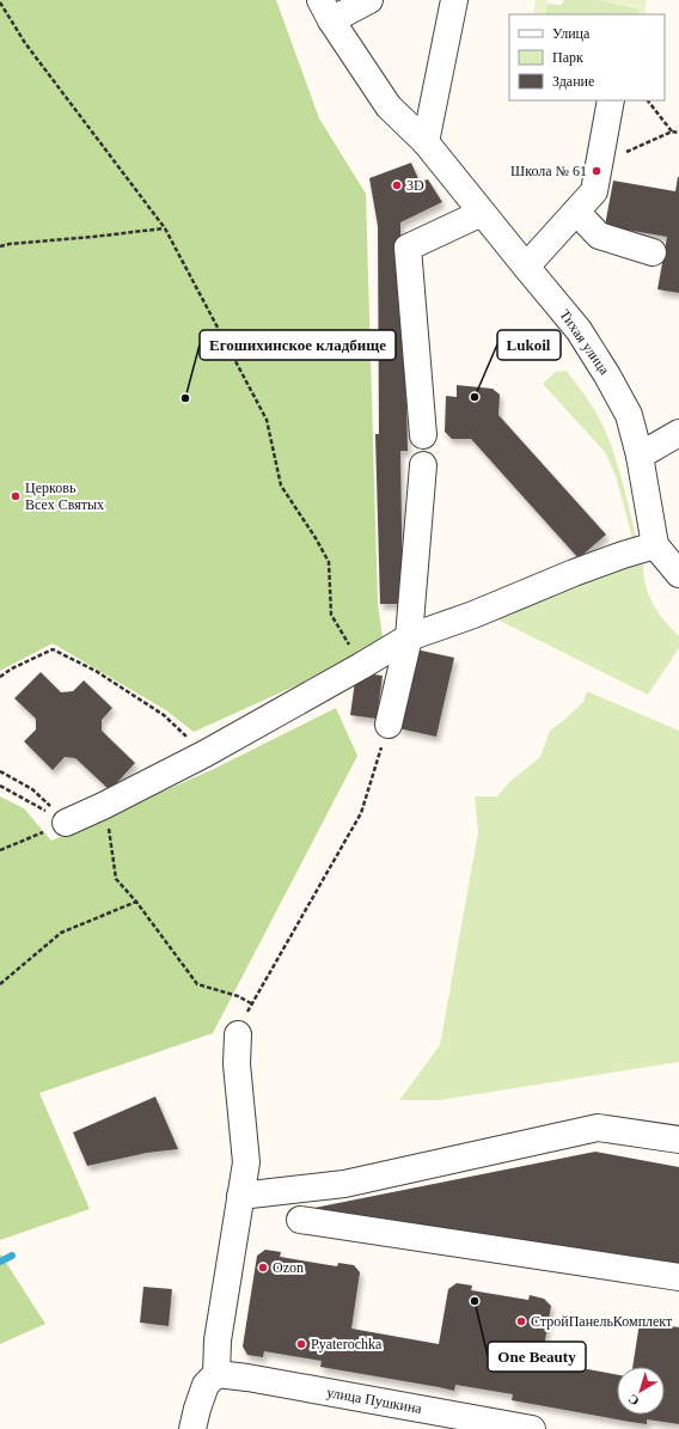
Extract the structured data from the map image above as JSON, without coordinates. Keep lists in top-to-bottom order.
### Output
{
  "streets": {
    "street": ["Тихая улица", "улица Пушкина"]
  },
  "places": [
    "Школа № 61",
    "3D",
    "Lukoil",
    "Егошихинское кладбище",
    "Церковь Всех Святых",
    "Ozon",
    "One Beauty",
    "СтройПанельКомплект",
    "Pyaterochka"
  ],
  "legend": ["Улица", "Парк", "Здание"],
  "north": "bottom left"
}
